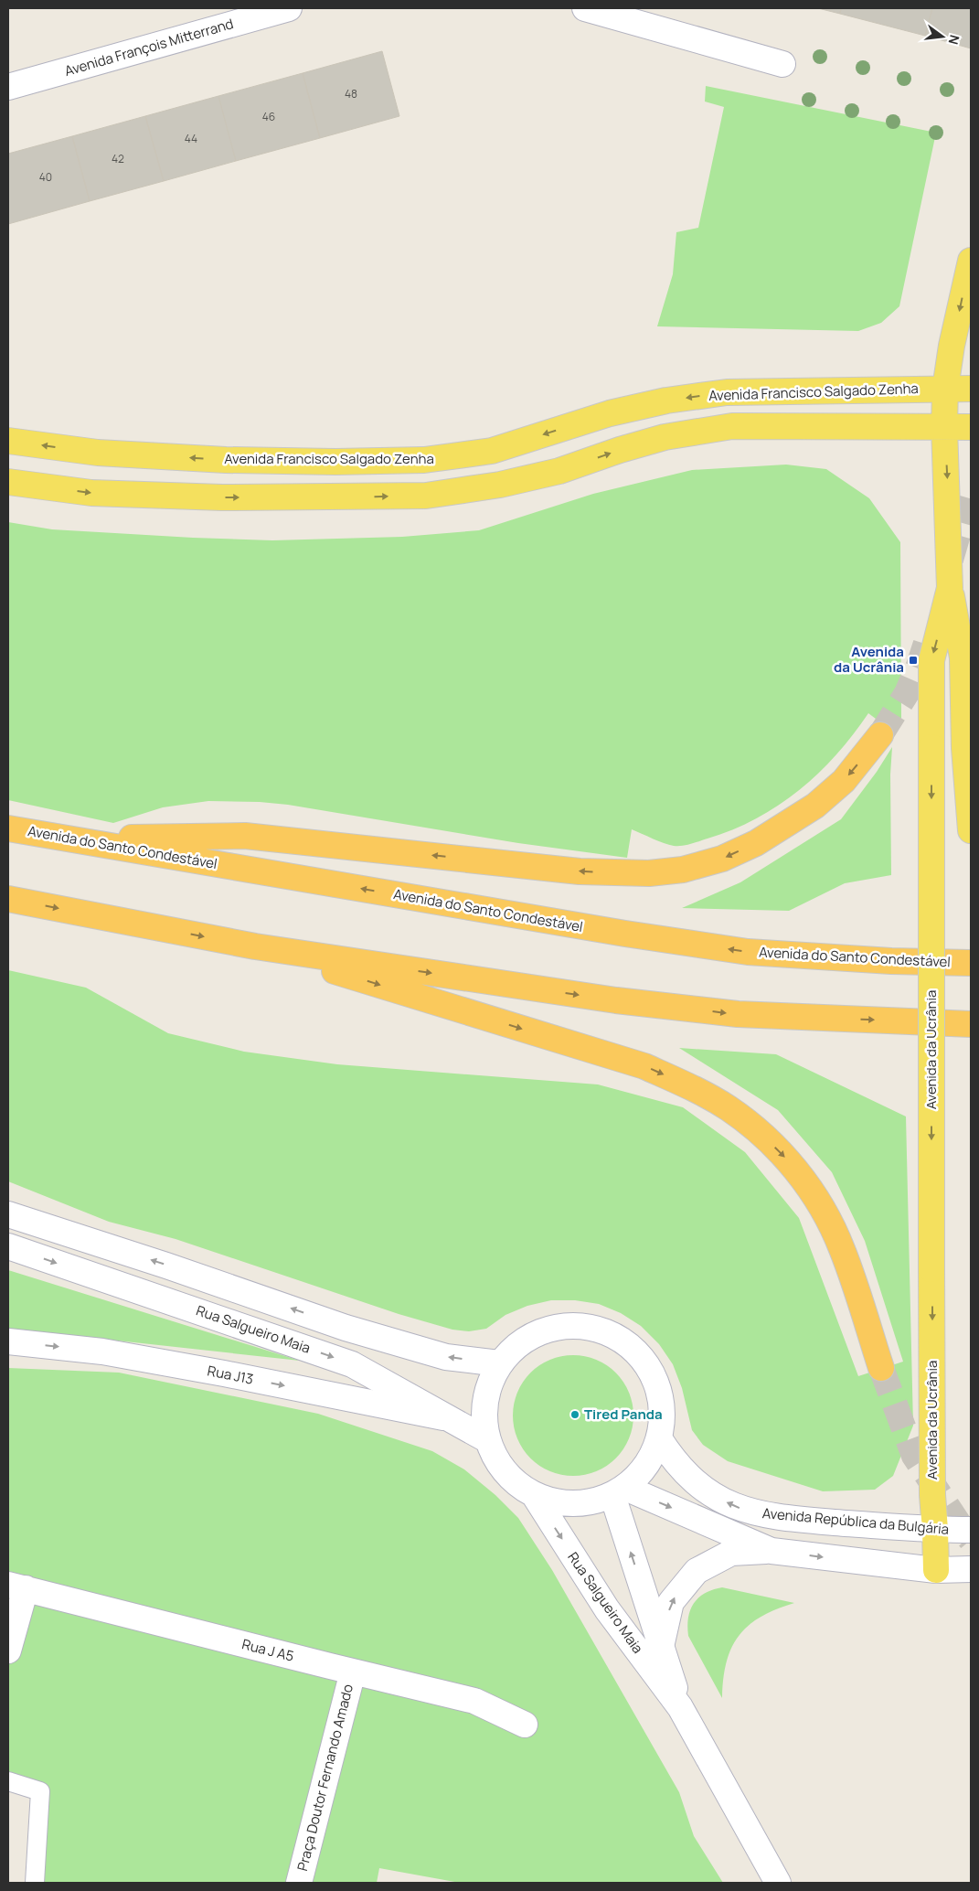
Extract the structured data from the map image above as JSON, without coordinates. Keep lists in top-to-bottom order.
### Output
{
  "streets": {
    "highway": ["Avenida do Santo Condestável"],
    "main road": ["Avenida Francisco Salgado Zenha", "Avenida da Ucrânia"],
    "street": [
      "Avenida François Mitterrand",
      "Rua Salgueiro Maia",
      "Rua J13",
      "Avenida República da Bulgária",
      "Rua J A5",
      "Praça Doutor Fernando Amado"
    ]
  },
  "crossings": [
    ["Avenida Francisco Salgado Zenha", "Avenida da Ucrânia"],
    ["Avenida da Ucrânia", "Avenida República da Bulgária"],
    ["Rua Salgueiro Maia", "Rua J13"],
    ["Rua J A5", "Praça Doutor Fernando Amado"]
  ],
  "one_way": ["Avenida da Ucrânia"],
  "places": {
    "transit": ["Avenida da Ucrânia"],
    "other": ["Tired Panda"]
  },
  "house_numbers": [
    "48",
    "46",
    "44",
    "42",
    "40"
  ],
  "north": "right"
}
